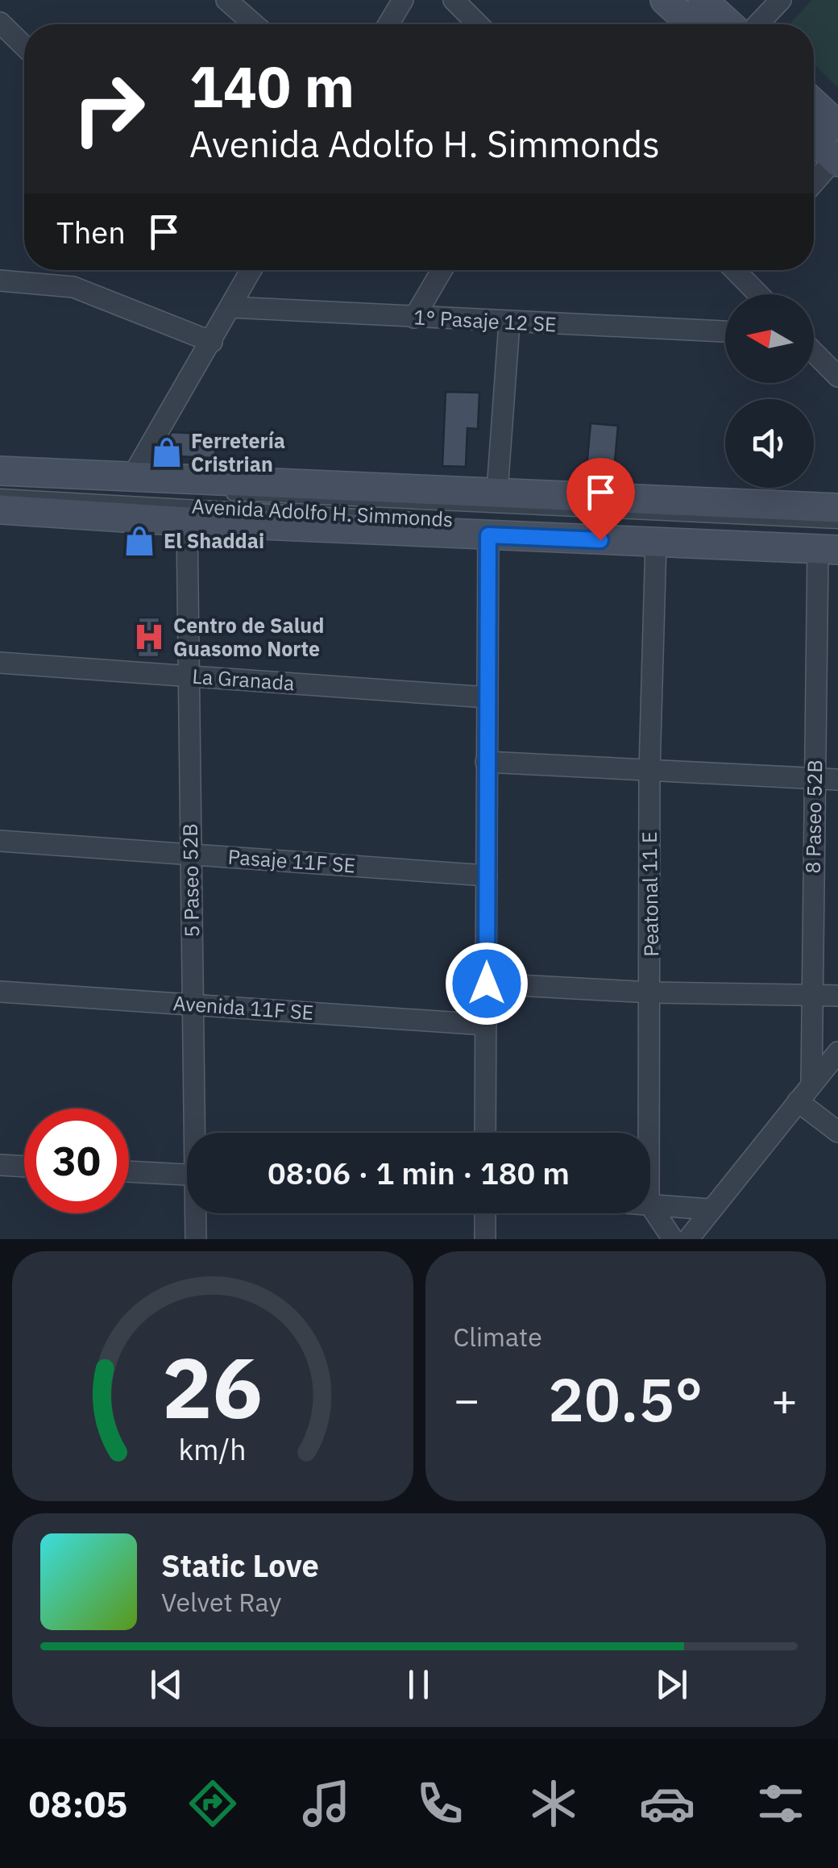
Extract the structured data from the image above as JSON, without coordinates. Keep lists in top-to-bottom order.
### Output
{
  "streets": {
    "main road": ["Avenida Adolfo H. Simmonds"],
    "street": [
      "1° Pasaje 12 SE",
      "La Granada",
      "8 Paseo 52B",
      "Pasaje 11F SE",
      "5 Paseo 52B",
      "Peatonal 11 E",
      "Avenida 11F SE"
    ]
  },
  "crossings": [
    ["Avenida Adolfo H. Simmonds", "8 Paseo 52B"],
    ["Avenida Adolfo H. Simmonds", "5 Paseo 52B"],
    ["Avenida Adolfo H. Simmonds", "Peatonal 11 E"],
    ["La Granada", "5 Paseo 52B"],
    ["Pasaje 11F SE", "5 Paseo 52B"],
    ["5 Paseo 52B", "Avenida 11F SE"]
  ],
  "places": {
    "shop": ["Ferretería Cristrian", "El Shaddai"],
    "hospital": ["Centro de Salud Guasomo Norte"]
  },
  "north": "left",
  "page": {
    "turn": ["140 m", "Avenida Adolfo H. Simmonds"],
    "then": "Then",
    "limit": "30",
    "trip": "08:06 · 1 min · 180 m",
    "tile": "Climate",
    "heat": ["−", "20.5°", "+"],
    "song": ["Static Love", "Velvet Ray"],
    "tabs": "08:05",
    "gauge": ["26", "km/h"]
  }
}
